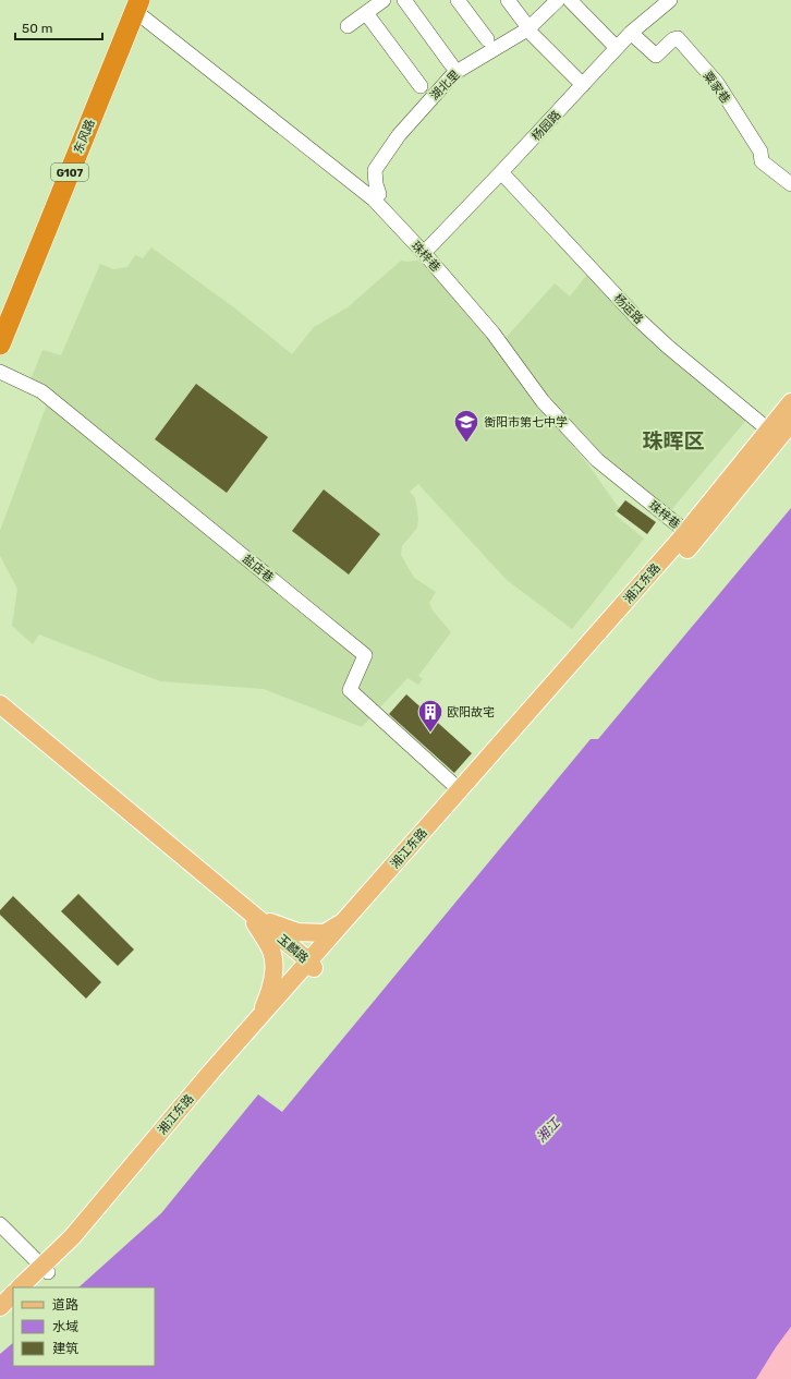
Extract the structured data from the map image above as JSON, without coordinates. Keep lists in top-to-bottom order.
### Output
{
  "streets": {
    "highway": ["东风路", "G107"],
    "main road": ["湘江东路", "玉麟路"],
    "street": [
      "湖北里",
      "粟家巷",
      "杨园路",
      "珠梓巷",
      "杨运路",
      "盐店巷"
    ]
  },
  "crossings": [
    ["湖北里", "珠梓巷"],
    ["粟家巷", "杨园路"],
    ["杨园路", "珠梓巷"],
    ["杨园路", "杨运路"],
    ["东风路", "珠梓巷"],
    ["珠梓巷", "湘江东路"],
    ["杨运路", "湘江东路"],
    ["盐店巷", "湘江东路"],
    ["湘江东路", "玉麟路"]
  ],
  "districts": ["珠晖区"],
  "water": ["湘江"],
  "places": {
    "school or university": ["衡阳市第七中学"],
    "building": ["欧阳故宅"]
  },
  "legend": ["道路", "水域", "建筑"],
  "scale_bar": "50 m"
}
